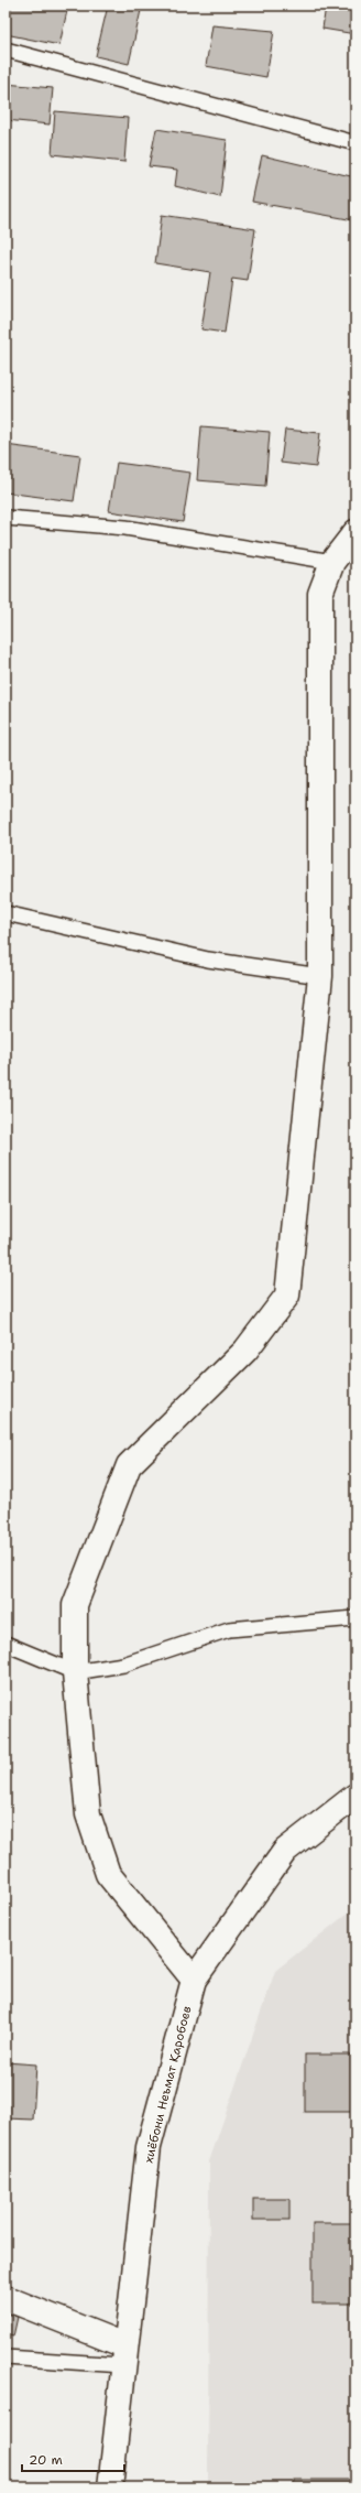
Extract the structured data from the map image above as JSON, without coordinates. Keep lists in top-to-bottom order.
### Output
{
  "streets": {
    "main road": ["хиёбони Неъмат Қаробоев"]
  },
  "scale_bar": "20 m"
}
